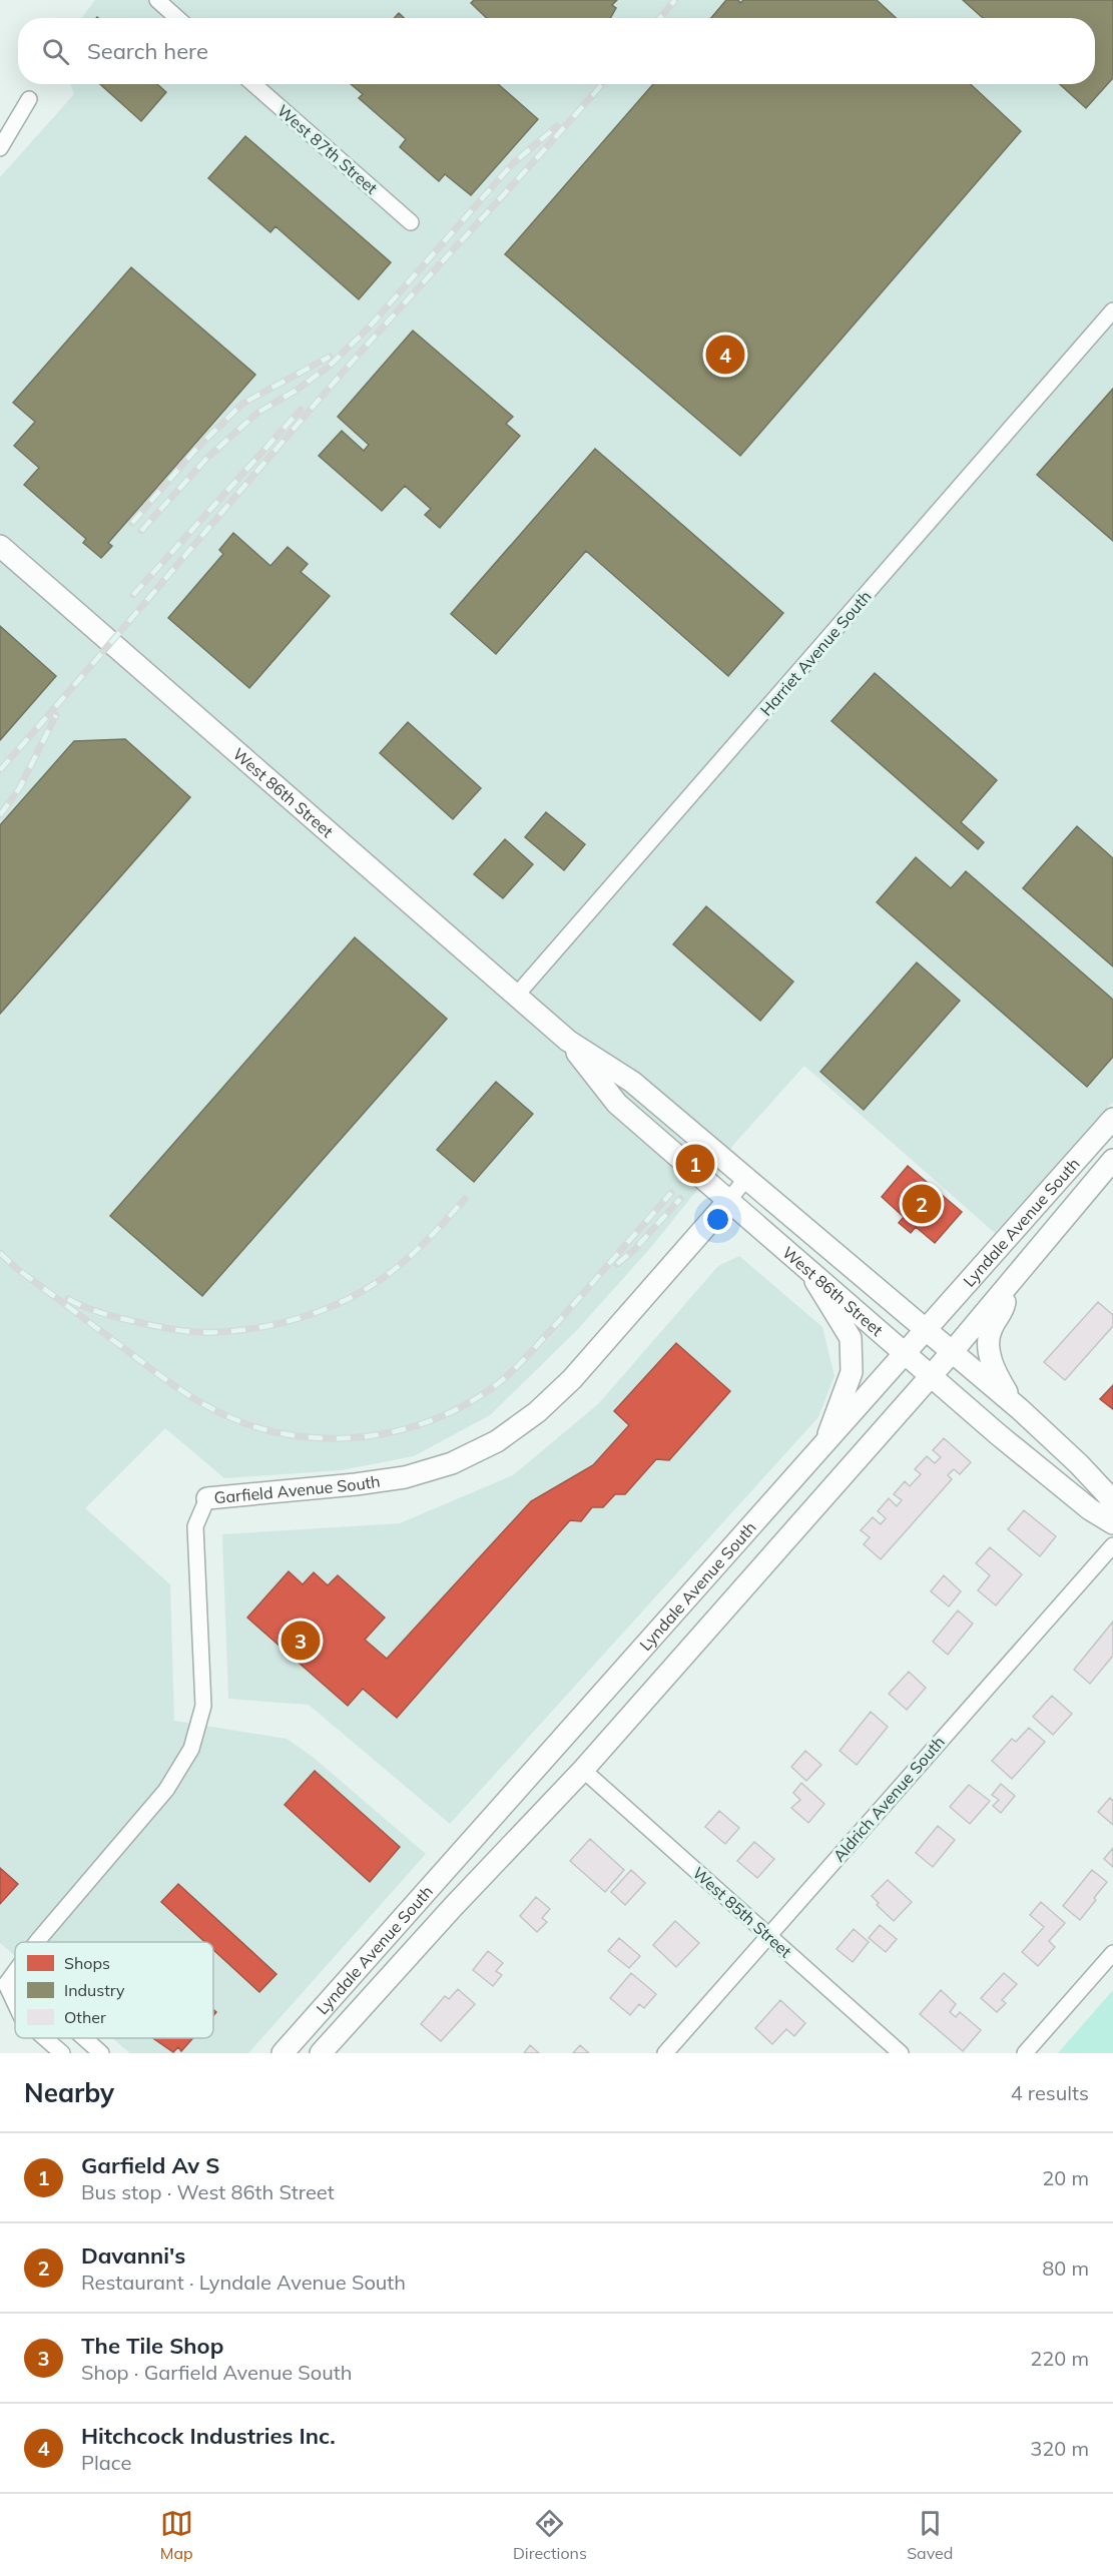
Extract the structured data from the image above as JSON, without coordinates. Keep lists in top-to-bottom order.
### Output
{
  "streets": {
    "street": [
      "West 87th Street",
      "Harriet Avenue South",
      "West 86th Street",
      "Lyndale Avenue South",
      "Garfield Avenue South",
      "Aldrich Avenue South",
      "West 85th Street"
    ]
  },
  "crossings": [
    ["Harriet Avenue South", "West 86th Street"],
    ["West 86th Street", "Lyndale Avenue South"],
    ["West 86th Street", "Garfield Avenue South"],
    ["Lyndale Avenue South", "West 85th Street"],
    ["Aldrich Avenue South", "West 85th Street"]
  ],
  "legend": ["Shops", "Industry", "Other"],
  "page": {
    "search": "Search here",
    "pins": [
      "4",
      "1",
      "2",
      "3"
    ],
    "heading": ["Nearby", "4 results"],
    "list": [
      {
        "mark": "1",
        "name": "Garfield Av S",
        "note": "Bus stop · West 86th Street",
        "value": "20 m"
      },
      {
        "mark": "2",
        "name": "Davanni's",
        "note": "Restaurant · Lyndale Avenue South",
        "value": "80 m"
      },
      {
        "mark": "3",
        "name": "The Tile Shop",
        "note": "Shop · Garfield Avenue South",
        "value": "220 m"
      },
      {
        "mark": "4",
        "name": "Hitchcock Industries Inc.",
        "note": "Place",
        "value": "320 m"
      }
    ],
    "nav": ["Map", "Directions", "Saved"]
  }
}
